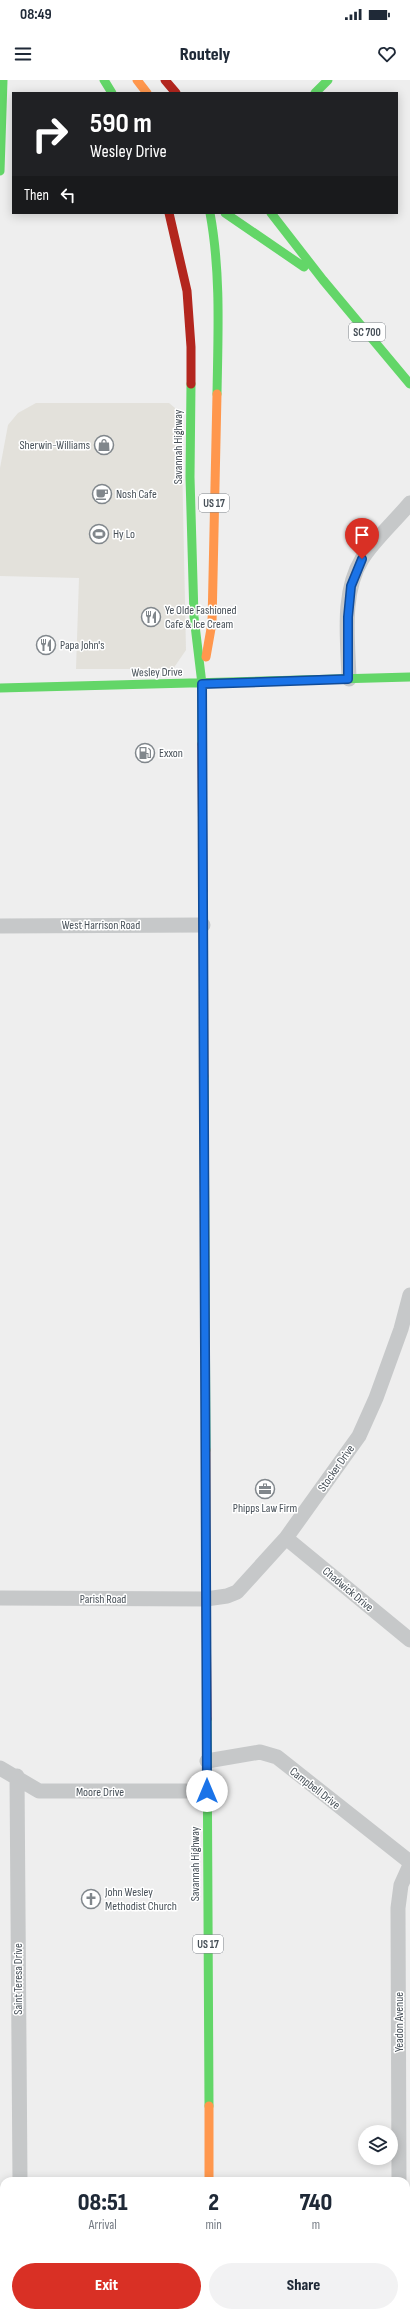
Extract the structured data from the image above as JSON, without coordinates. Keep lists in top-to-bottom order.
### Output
{
  "streets": {
    "main road": [
      "SC 700",
      "Savannah Highway",
      "US 17",
      "Wesley Drive"
    ],
    "street": [
      "West Harrison Road",
      "Stocker Drive",
      "Chadwick Drive",
      "Parish Road",
      "Campbell Drive",
      "Moore Drive",
      "Saint Teresa Drive",
      "Yeadon Avenue"
    ]
  },
  "crossings": [
    ["Savannah Highway", "Wesley Drive"],
    ["Savannah Highway", "West Harrison Road"],
    ["Savannah Highway", "Stocker Drive"],
    ["Savannah Highway", "Parish Road"],
    ["Savannah Highway", "Campbell Drive"],
    ["Savannah Highway", "Moore Drive"],
    ["Stocker Drive", "Chadwick Drive"],
    ["Stocker Drive", "Parish Road"],
    ["Campbell Drive", "Yeadon Avenue"],
    ["Moore Drive", "Saint Teresa Drive"]
  ],
  "places": {
    "shop": ["Sherwin-Williams"],
    "cafe": ["Nosh Cafe"],
    "sports": ["Hy Lo"],
    "restaurant": ["Ye Olde Fashioned Cafe & Ice Cream", "Papa John's"],
    "fuel station": ["Exxon"],
    "office": ["Phipps Law Firm"],
    "church": ["John Wesley Methodist Church"]
  },
  "page": {
    "status": "08:49",
    "header": "Routely",
    "turn": ["590 m", "Wesley Drive"],
    "then": "Then",
    "eta": [
      "08:51",
      "Arrival",
      "2",
      "min",
      "740",
      "m"
    ],
    "buttons": ["Exit", "Share"]
  }
}
